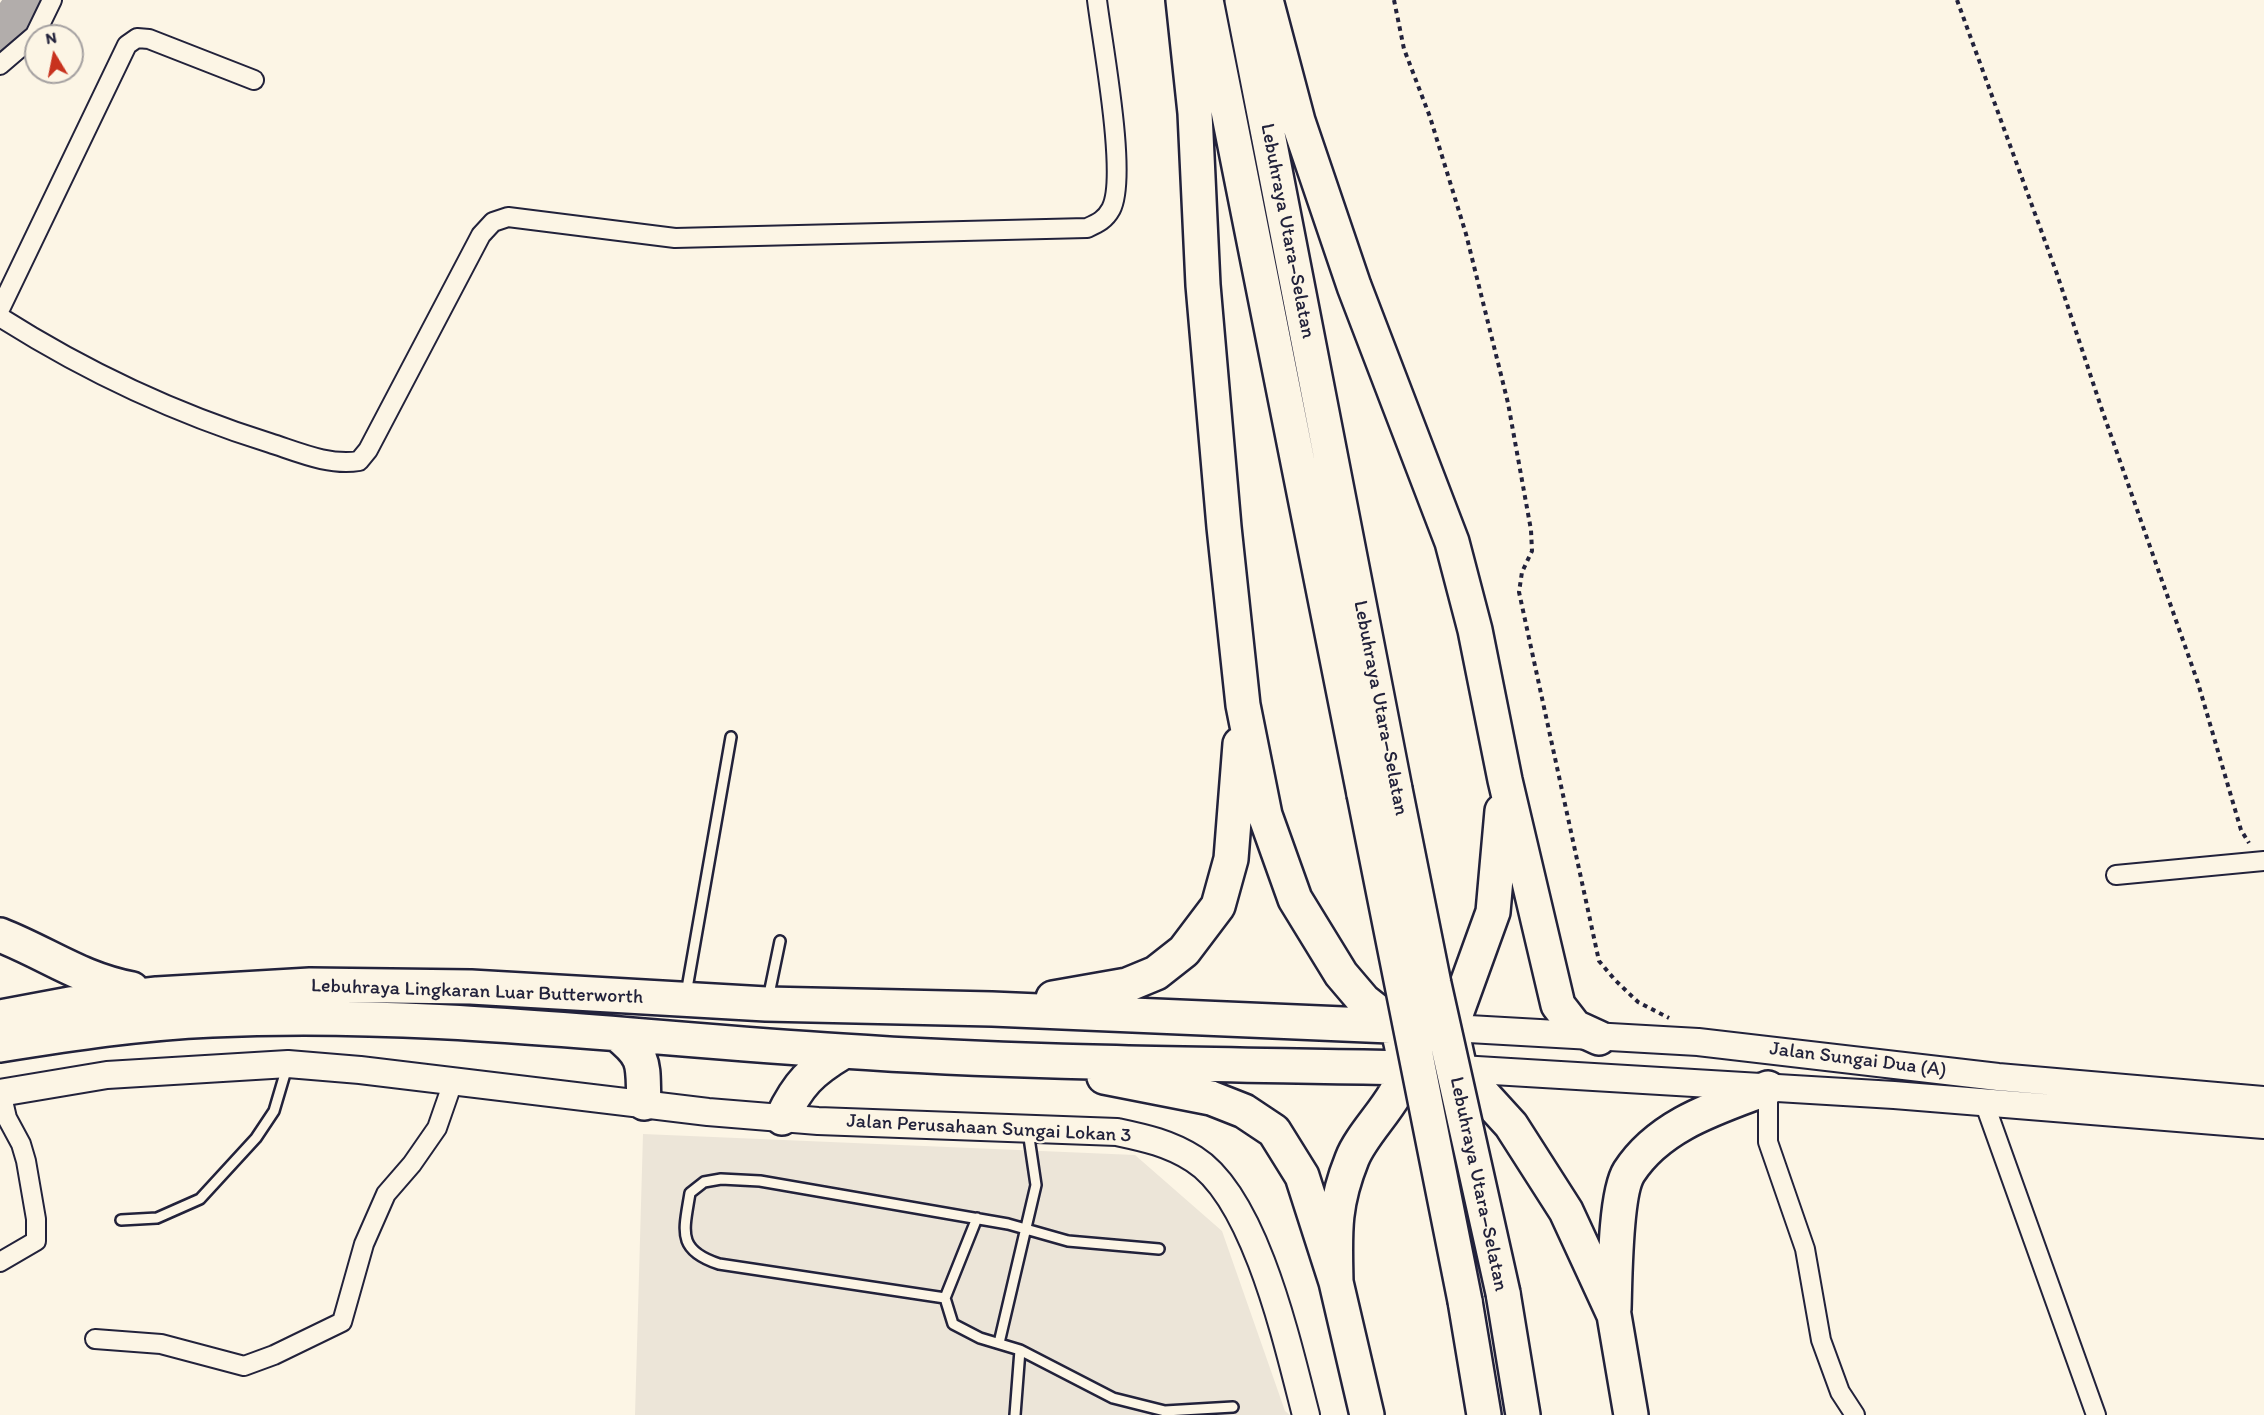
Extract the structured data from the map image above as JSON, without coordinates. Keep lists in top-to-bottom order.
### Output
{
  "streets": {
    "highway": ["Lebuhraya Utara–Selatan", "Lebuhraya Lingkaran Luar Butterworth"],
    "main road": ["Jalan Sungai Dua (A)", "Jalan Perusahaan Sungai Lokan 3"]
  },
  "north": "top"
}
